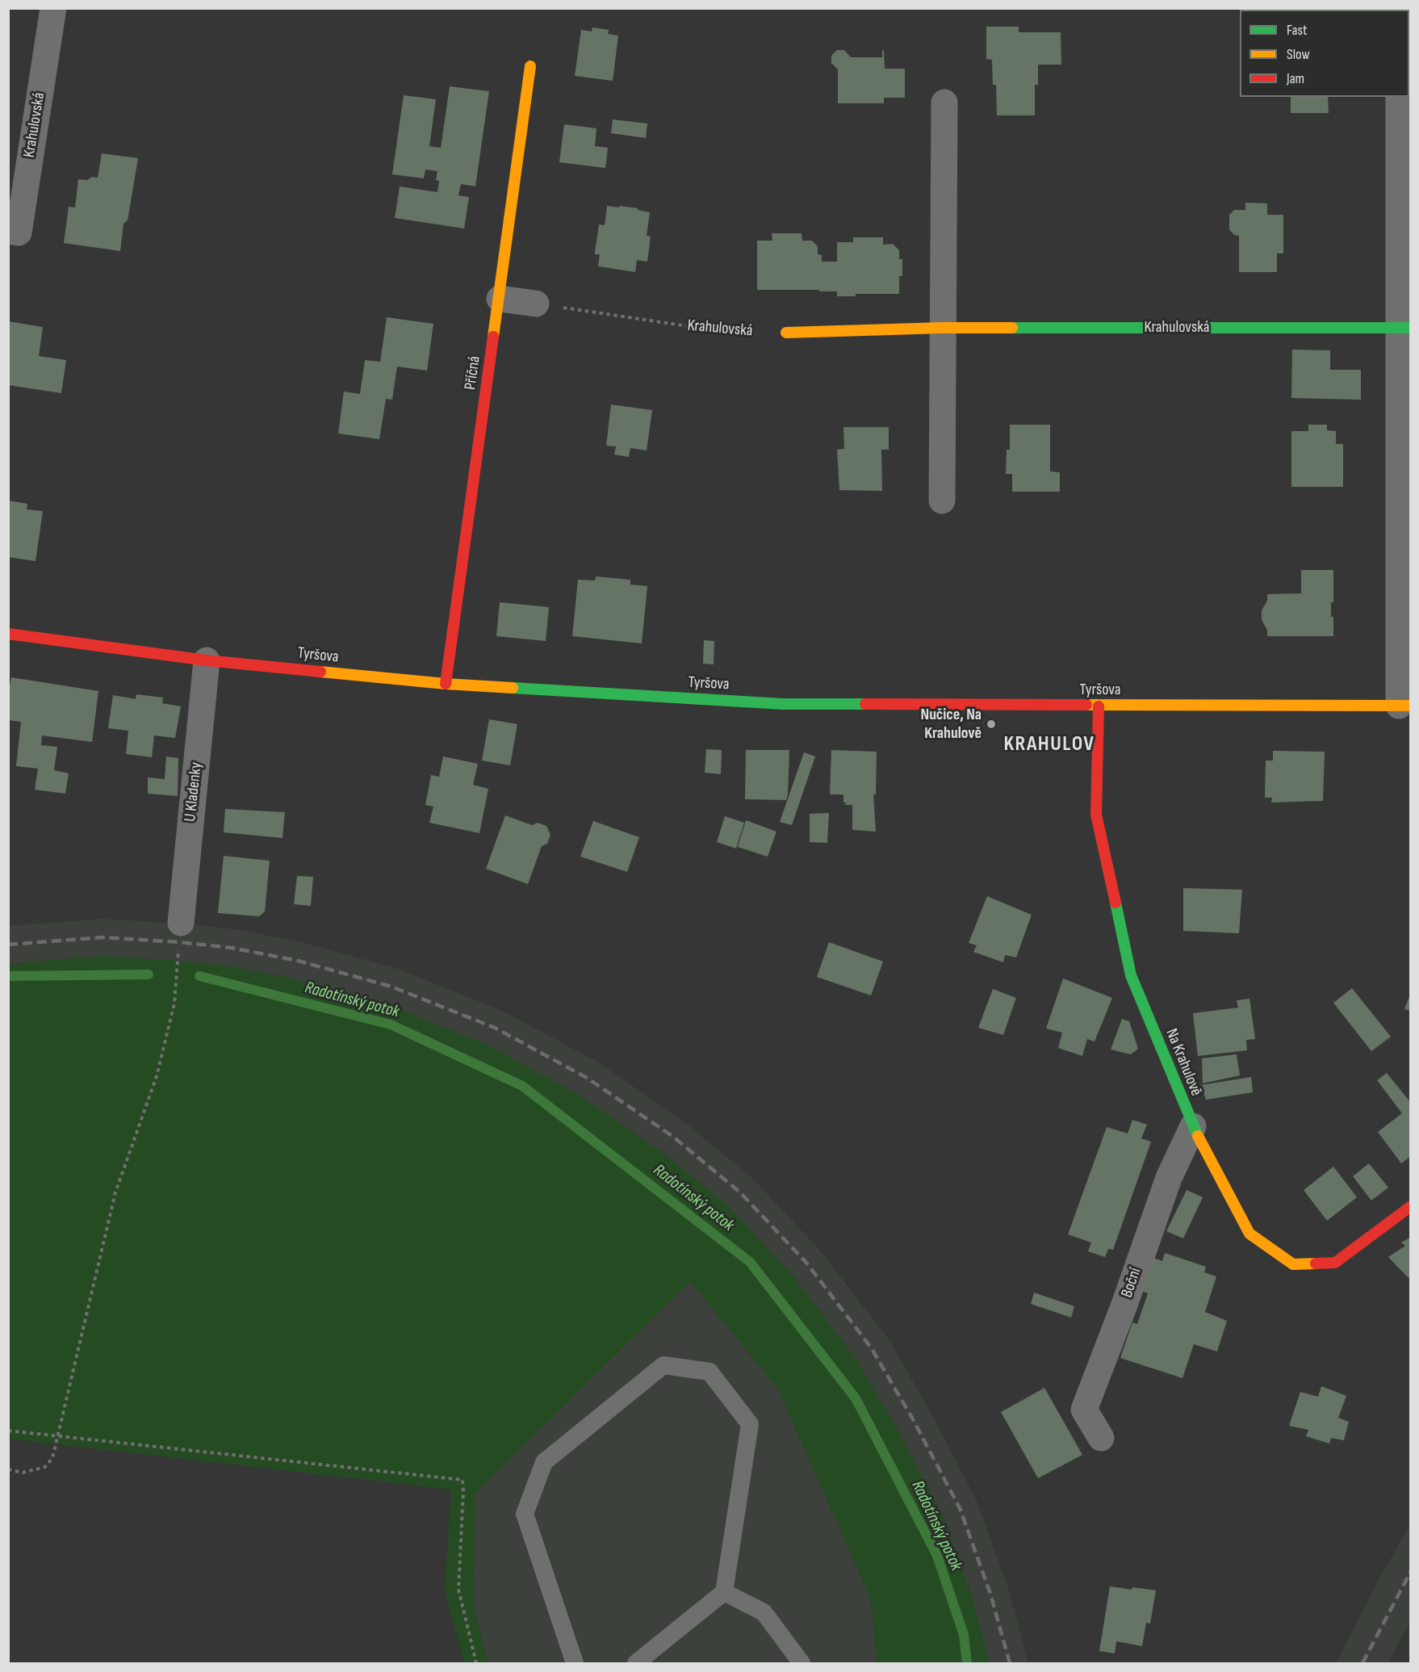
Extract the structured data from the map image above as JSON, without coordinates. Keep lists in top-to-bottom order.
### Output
{
  "streets": {
    "street": [
      "Krahulovská",
      "Příčná",
      "Tyršova",
      "U Kladenky",
      "Na Krahulově",
      "Boční"
    ]
  },
  "crossings": [
    ["Příčná", "Tyršova"],
    ["Tyršova", "U Kladenky"],
    ["Tyršova", "Na Krahulově"],
    ["Na Krahulově", "Boční"]
  ],
  "districts": ["KRAHULOV"],
  "water": ["Radotínský potok"],
  "places": ["Nučice, Na Krahulově"],
  "legend": ["Fast", "Slow", "Jam"]
}
